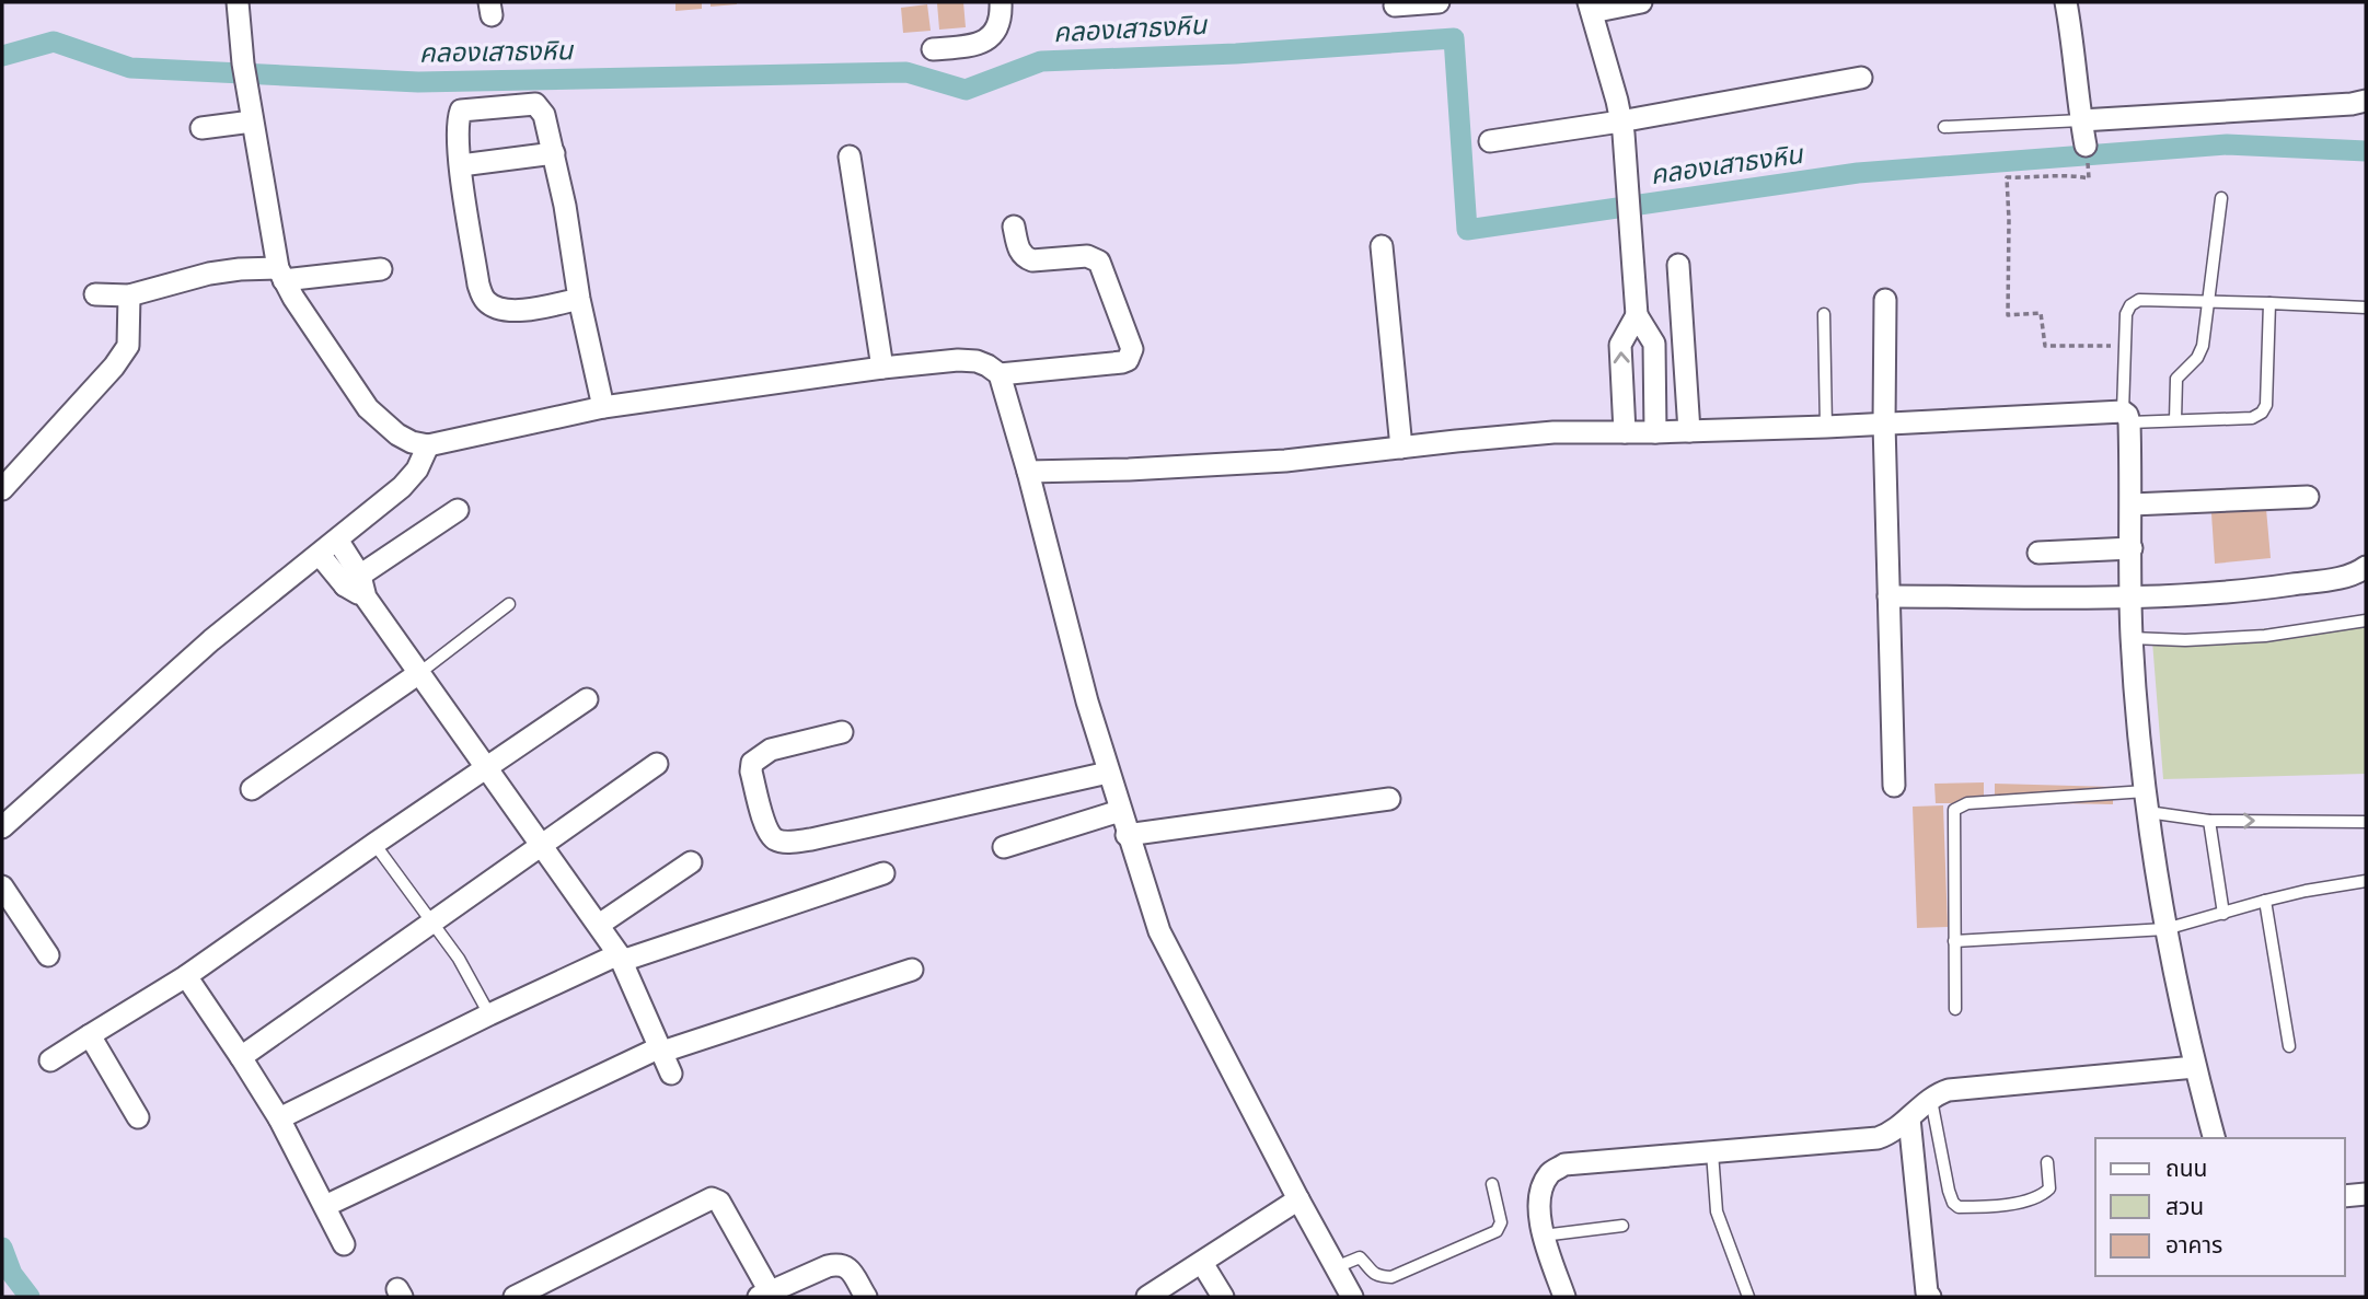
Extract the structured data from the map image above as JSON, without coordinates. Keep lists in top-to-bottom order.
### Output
{
  "water": ["คลองเสาธงหิน"],
  "legend": ["ถนน", "สวน", "อาคาร"]
}
